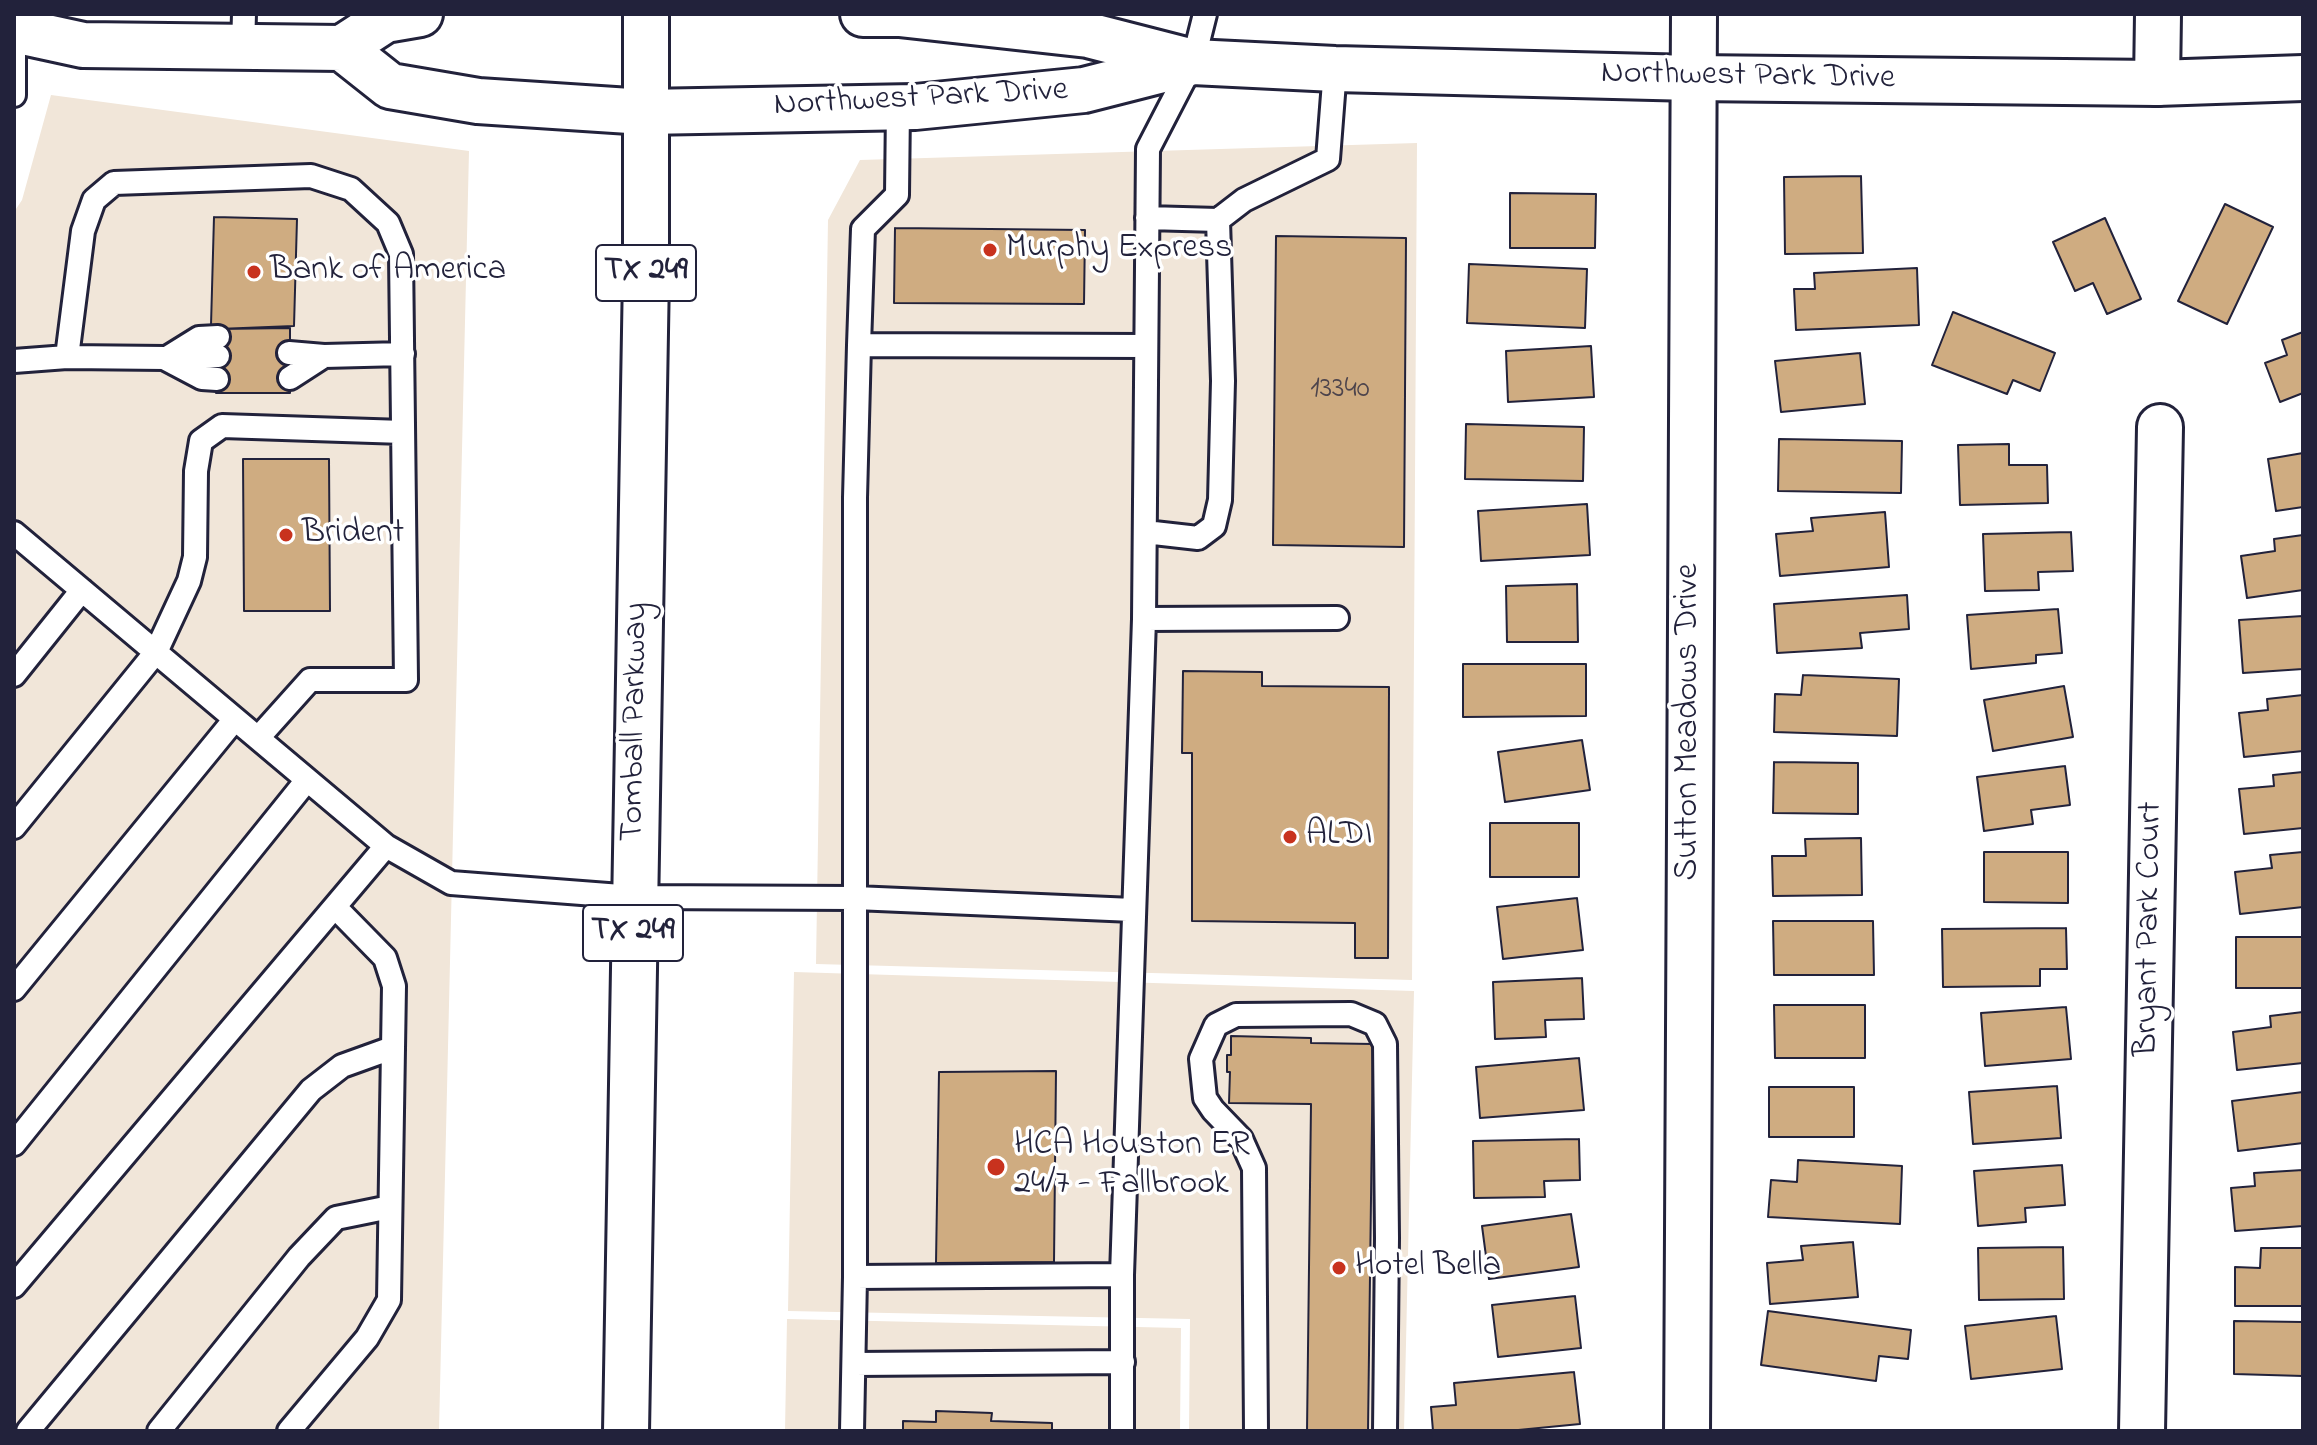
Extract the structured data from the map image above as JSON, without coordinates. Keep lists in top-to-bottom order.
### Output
{
  "streets": {
    "street": [
      "Northwest Park Drive",
      "TX 249",
      "Tomball Parkway",
      "Sutton Meadows Drive",
      "Bryant Park Court"
    ]
  },
  "crossings": [
    ["Northwest Park Drive", "Tomball Parkway"],
    ["Northwest Park Drive", "Sutton Meadows Drive"]
  ],
  "places": [
    "Murphy Express",
    "Bank of America",
    "Brident",
    "ALDI",
    "HCA Houston ER 24/7 - Fallbrook",
    "Hotel Bella"
  ],
  "house_numbers": ["13340"]
}
